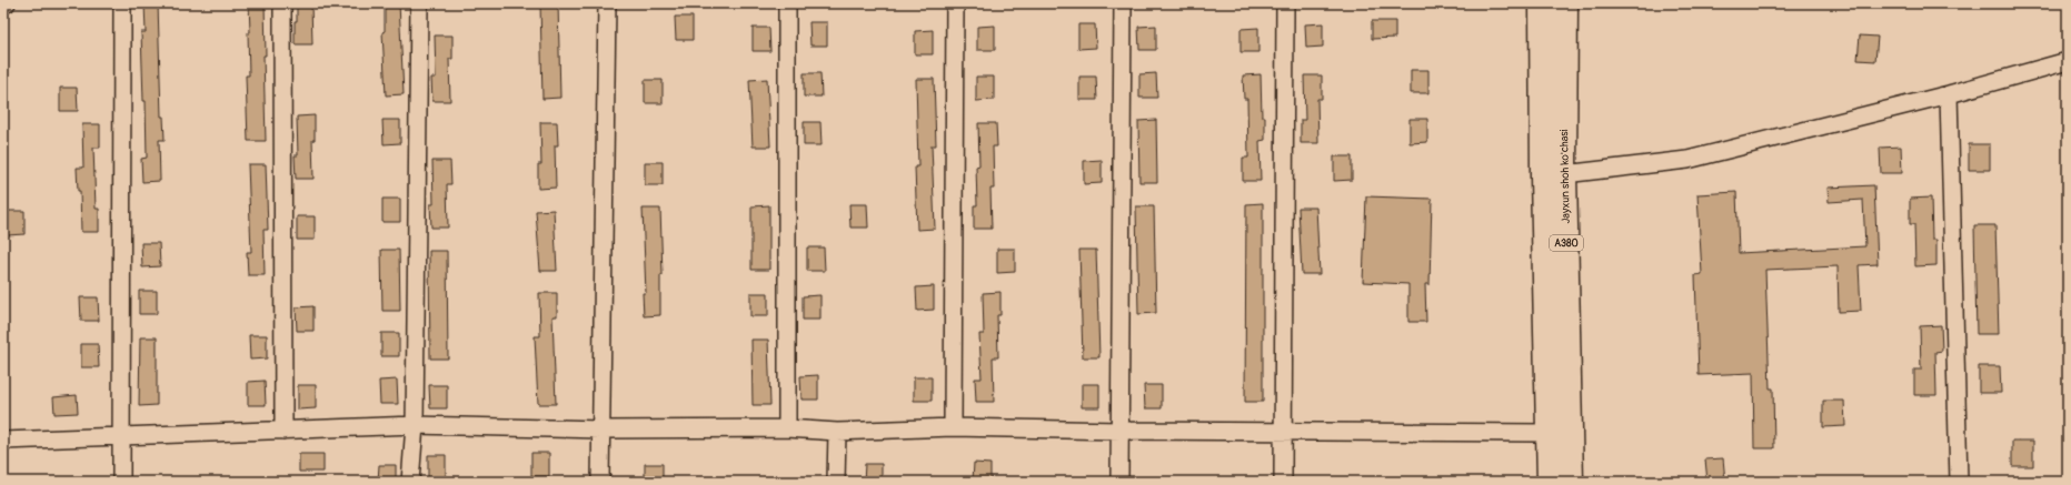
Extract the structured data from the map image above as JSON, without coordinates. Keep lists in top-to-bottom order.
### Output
{
  "streets": {
    "highway": ["Jayxun shoh ko'chasi", "A380"]
  }
}
